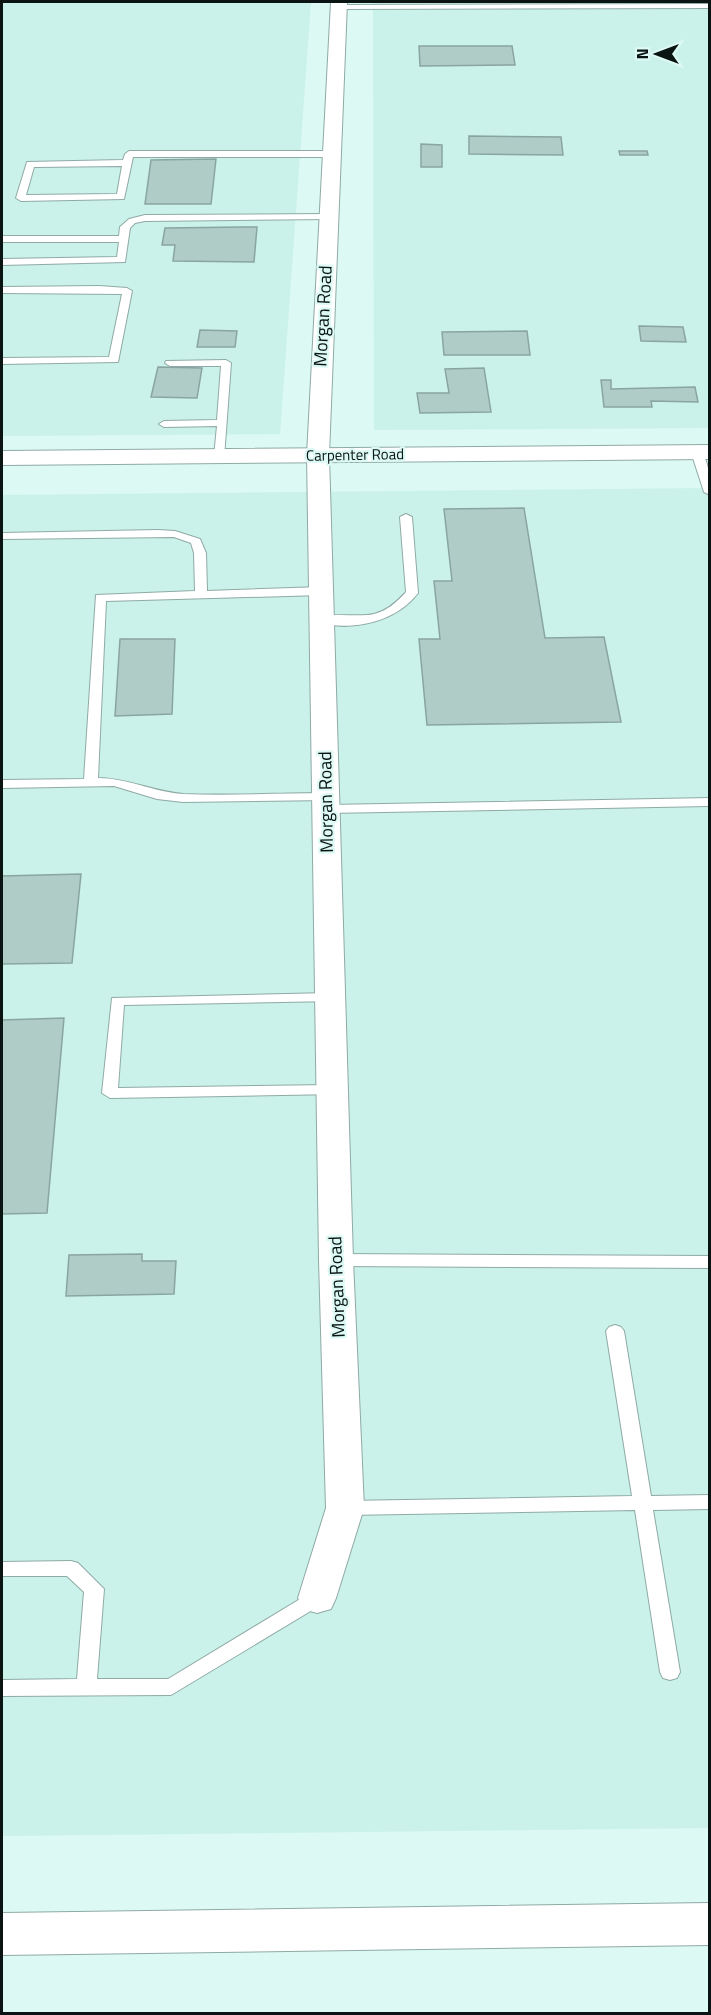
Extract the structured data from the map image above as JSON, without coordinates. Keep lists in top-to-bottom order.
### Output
{
  "streets": {
    "main road": ["Carpenter Road"],
    "street": ["Morgan Road"]
  },
  "crossings": [
    ["Morgan Road", "Carpenter Road"]
  ],
  "north": "left"
}
